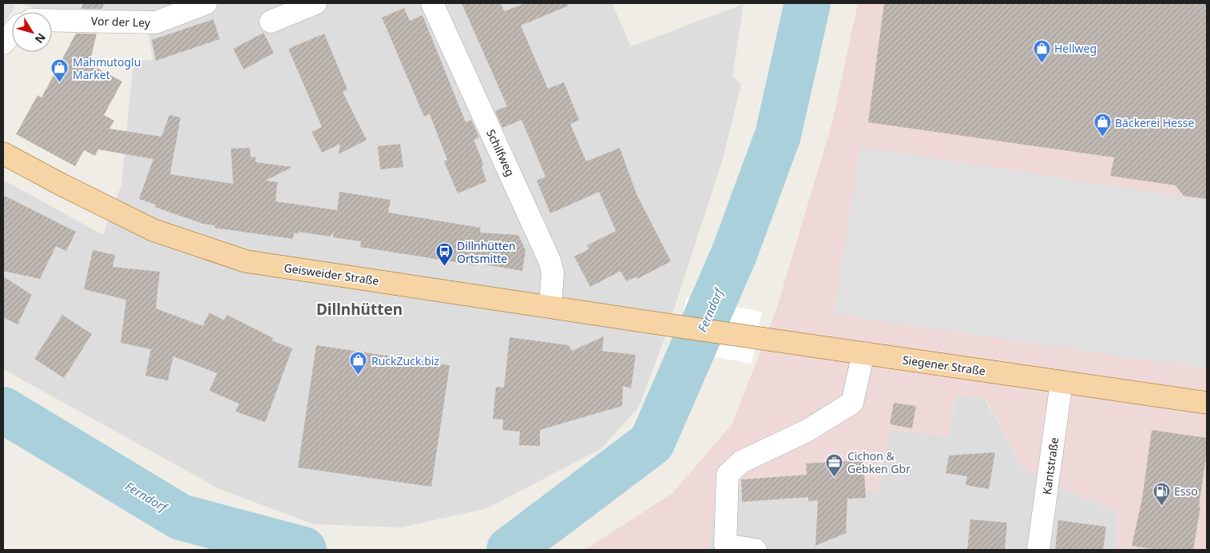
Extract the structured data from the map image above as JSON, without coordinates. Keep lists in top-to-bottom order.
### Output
{
  "streets": {
    "main road": ["Geisweider Straße", "Siegener Straße"],
    "street": ["Vor der Ley", "Schilfweg", "Kantstraße"]
  },
  "crossings": [
    ["Schilfweg", "Geisweider Straße"],
    ["Geisweider Straße", "Siegener Straße"],
    ["Siegener Straße", "Kantstraße"]
  ],
  "districts": ["Dillnhütten"],
  "water": ["Ferndorf"],
  "places": {
    "shop": [
      "Hellweg",
      "Mahmutoglu Market",
      "Bäckerei Hesse",
      "RuckZuck.biz"
    ],
    "bus stop": ["Dillnhütten Ortsmitte"],
    "office": ["Cichon & Gebken Gbr"],
    "fuel station": ["Esso"]
  },
  "north": "bottom right"
}
